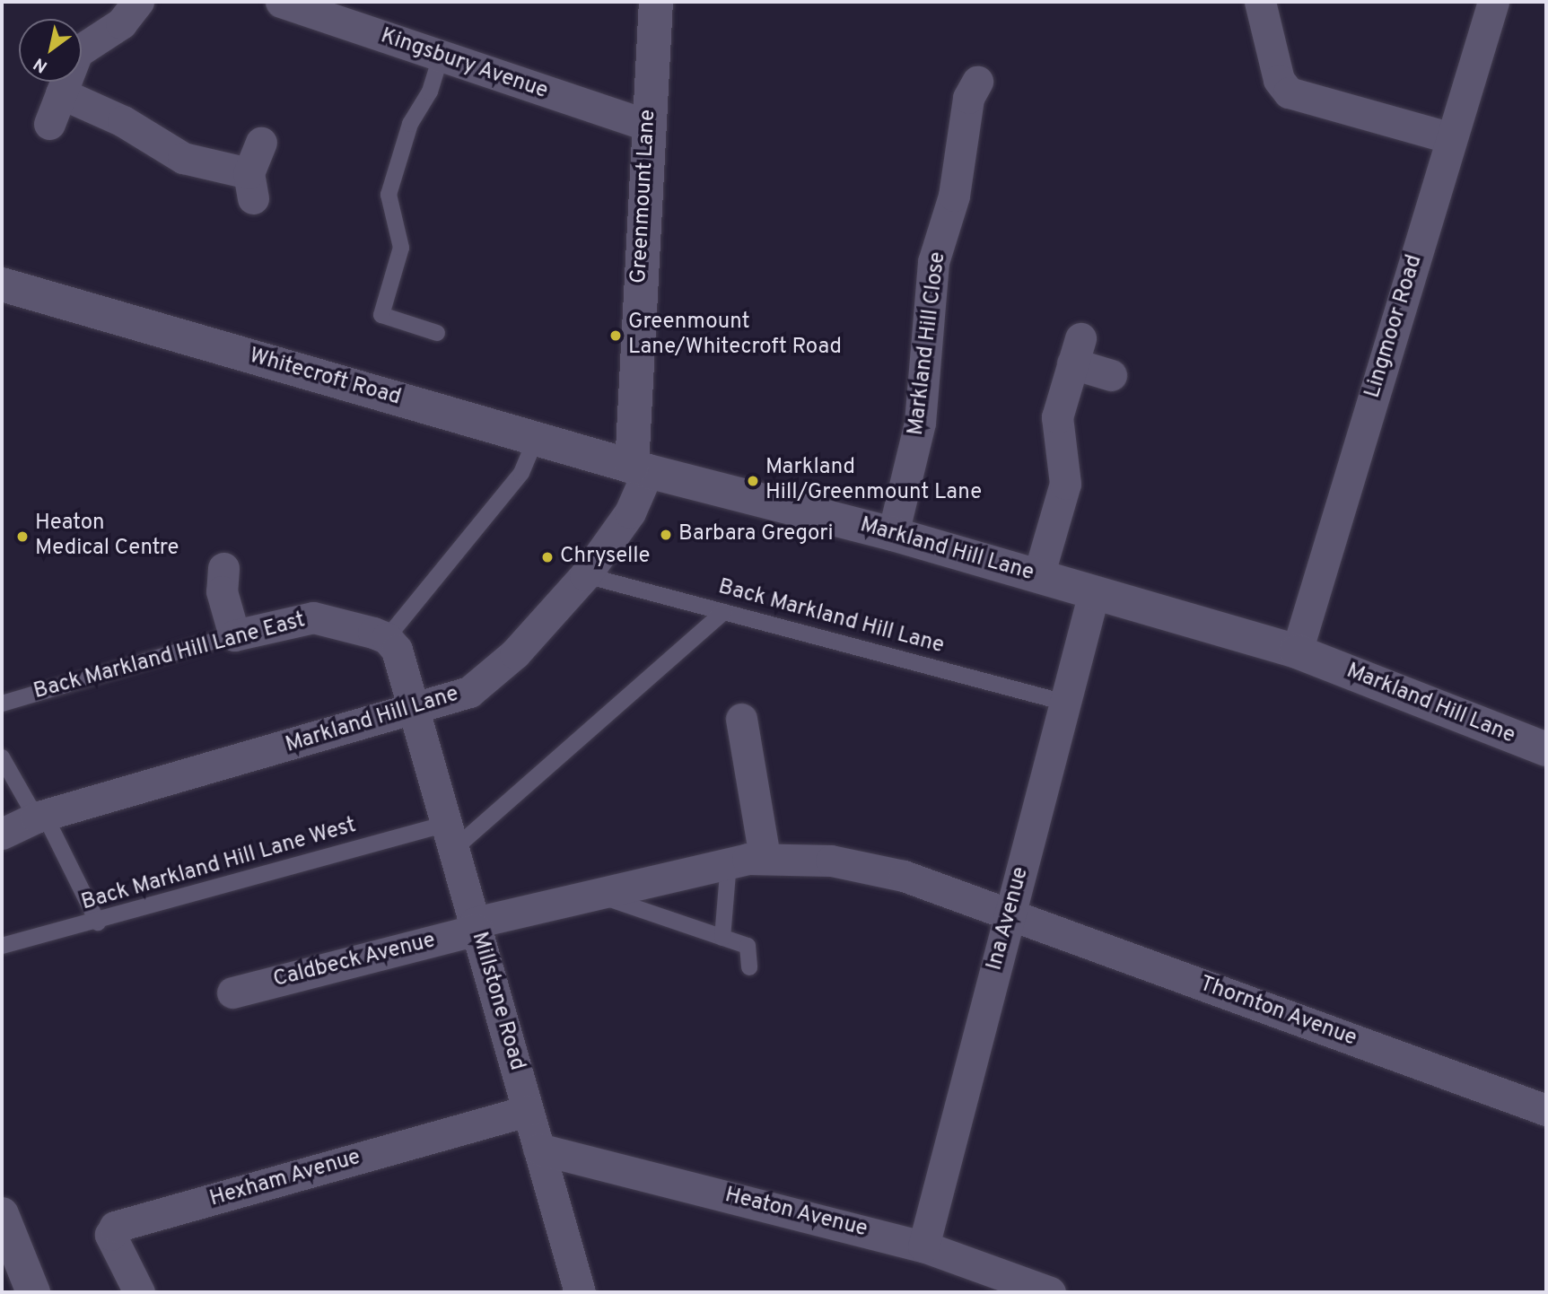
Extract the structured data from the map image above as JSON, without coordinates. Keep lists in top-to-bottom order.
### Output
{
  "streets": {
    "street": [
      "Kingsbury Avenue",
      "Greenmount Lane",
      "Lingmoor Road",
      "Markland Hill Close",
      "Whitecroft Road",
      "Markland Hill Lane",
      "Back Markland Hill Lane East",
      "Ina Avenue",
      "Caldbeck Avenue",
      "Millstone Road",
      "Thornton Avenue",
      "Hexham Avenue",
      "Heaton Avenue"
    ],
    "lane": ["Back Markland Hill Lane", "Back Markland Hill Lane West"]
  },
  "crossings": [
    ["Kingsbury Avenue", "Greenmount Lane"],
    ["Greenmount Lane", "Whitecroft Road"],
    ["Greenmount Lane", "Markland Hill Lane"],
    ["Lingmoor Road", "Markland Hill Lane"],
    ["Markland Hill Close", "Markland Hill Lane"],
    ["Whitecroft Road", "Markland Hill Lane"],
    ["Markland Hill Lane", "Back Markland Hill Lane"],
    ["Markland Hill Lane", "Ina Avenue"],
    ["Markland Hill Lane", "Millstone Road"],
    ["Back Markland Hill Lane", "Back Markland Hill Lane West"],
    ["Back Markland Hill Lane", "Ina Avenue"],
    ["Back Markland Hill Lane East", "Millstone Road"],
    ["Back Markland Hill Lane West", "Millstone Road"],
    ["Ina Avenue", "Thornton Avenue"],
    ["Ina Avenue", "Heaton Avenue"],
    ["Caldbeck Avenue", "Millstone Road"],
    ["Caldbeck Avenue", "Thornton Avenue"],
    ["Millstone Road", "Hexham Avenue"],
    ["Millstone Road", "Heaton Avenue"]
  ],
  "places": [
    "Greenmount Lane/Whitecroft Road",
    "Markland Hill/Greenmount Lane",
    "Barbara Gregori",
    "Heaton Medical Centre",
    "Chryselle"
  ],
  "north": "bottom left"
}
